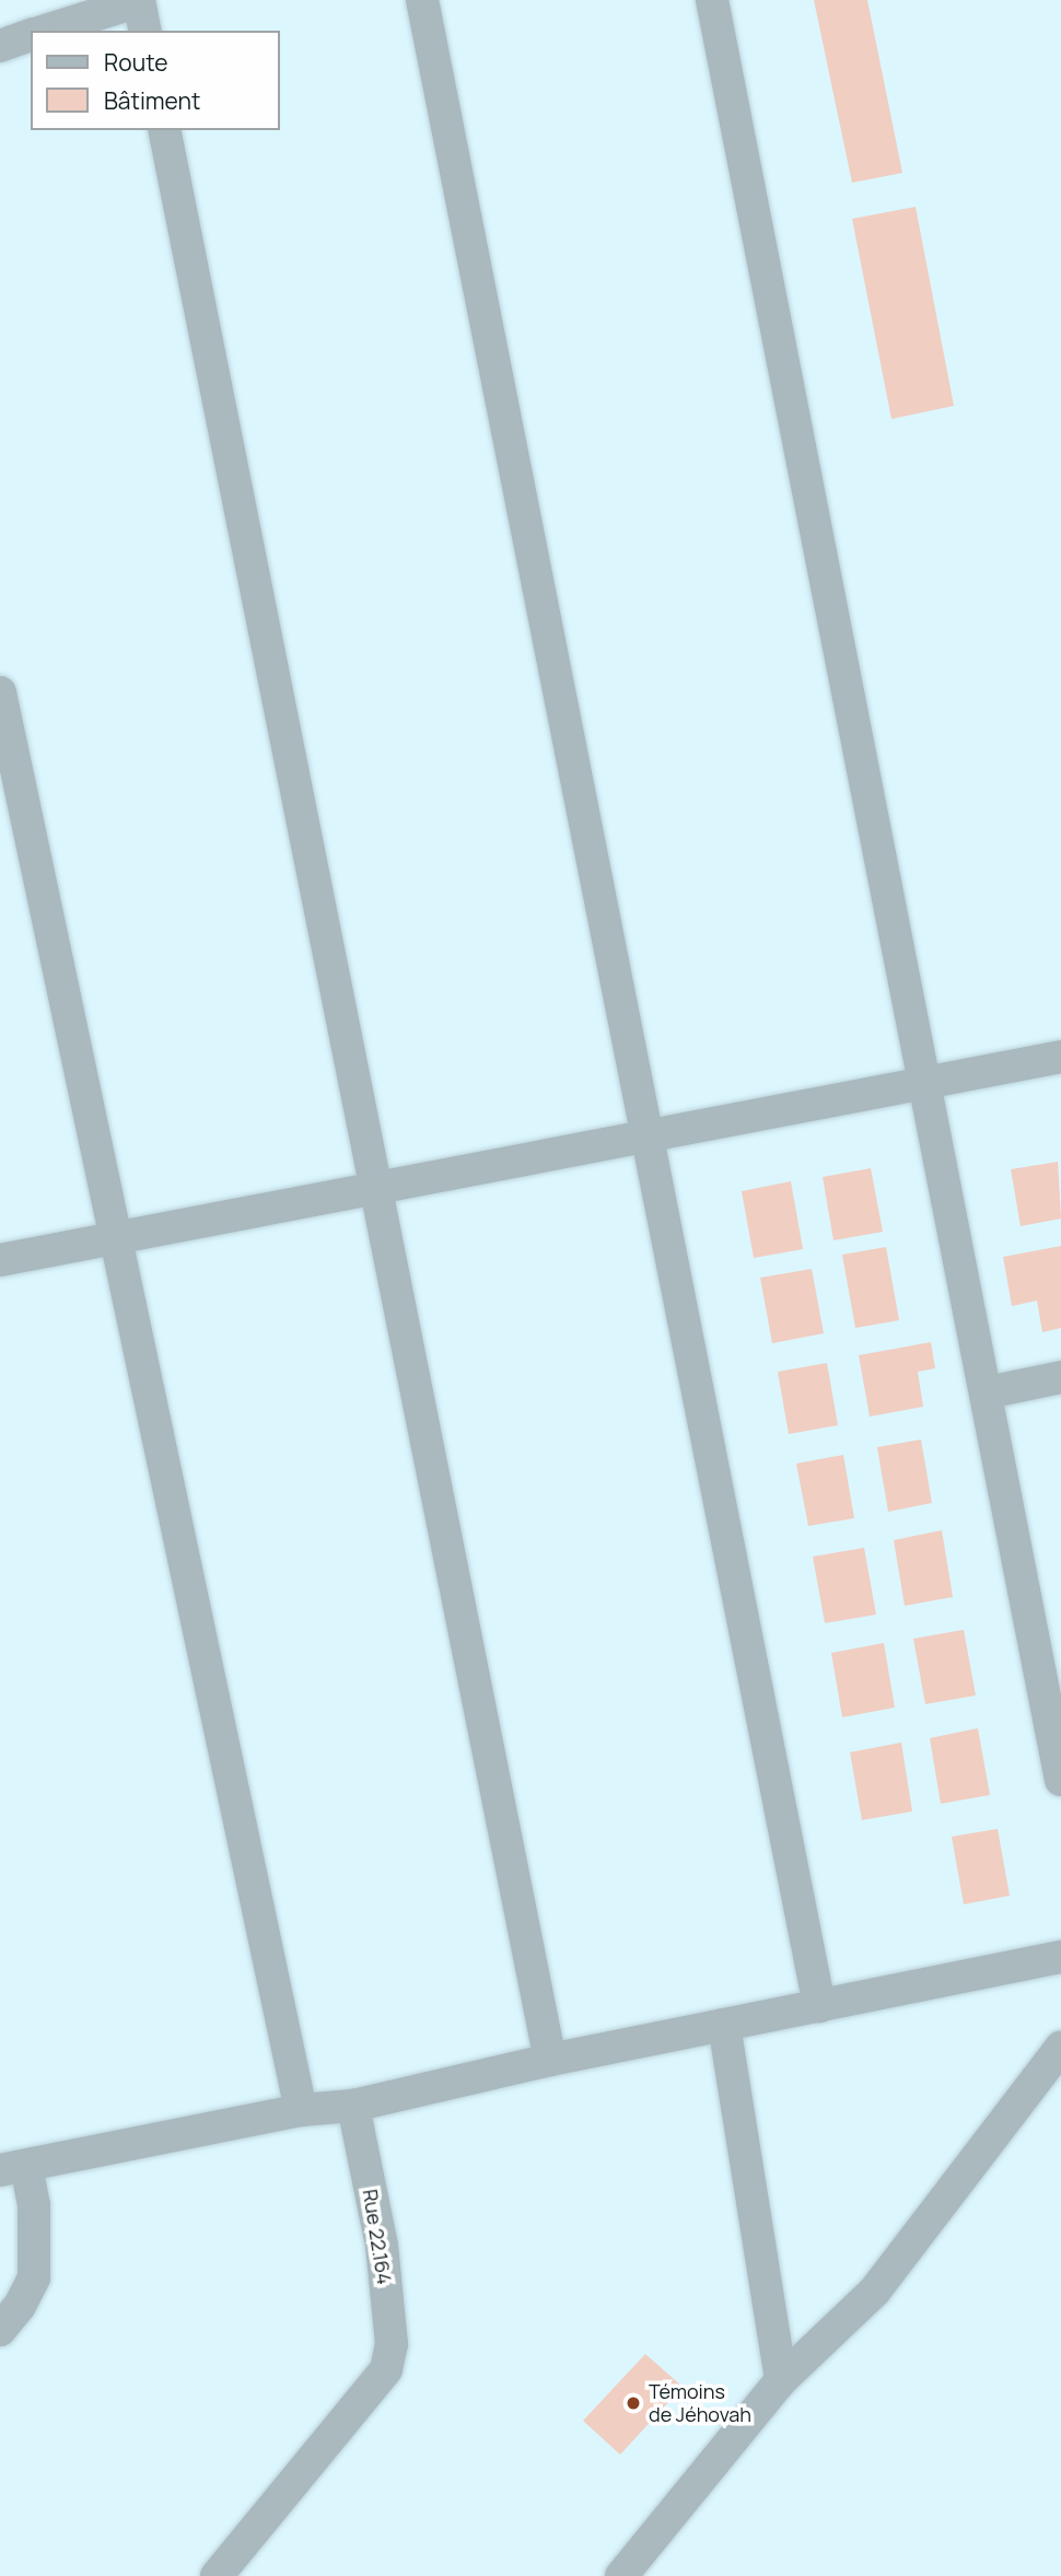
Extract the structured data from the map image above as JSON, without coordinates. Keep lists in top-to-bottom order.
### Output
{
  "streets": {
    "street": ["Rue 22.164"]
  },
  "places": ["Témoins de Jéhovah"],
  "legend": ["Route", "Bâtiment"]
}
